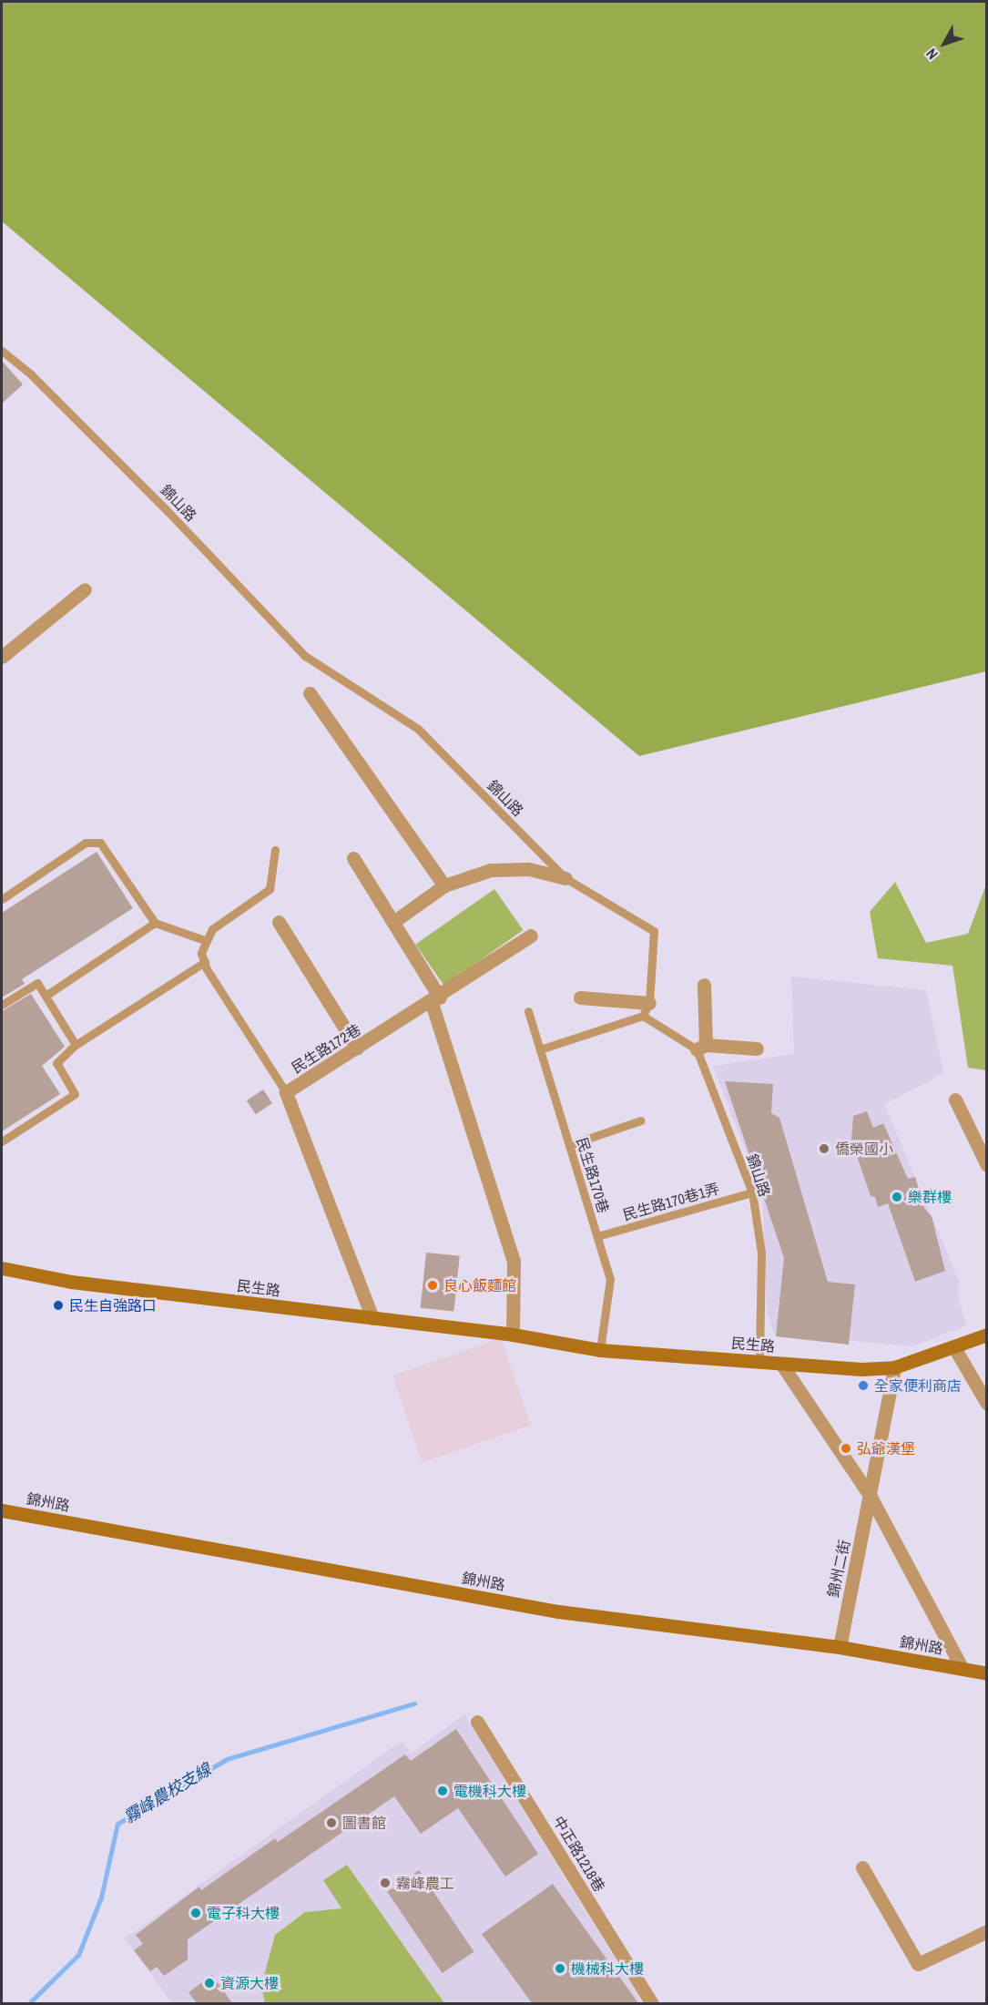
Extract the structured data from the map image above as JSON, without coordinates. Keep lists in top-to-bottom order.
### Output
{
  "streets": {
    "street": [
      "民生路172巷",
      "民生路",
      "錦州路",
      "錦州二街",
      "中正路1218巷"
    ],
    "lane": ["錦山路", "民生路170巷", "民生路170巷1弄"]
  },
  "crossings": [
    ["錦山路", "民生路170巷1弄"],
    ["錦山路", "民生路"],
    ["民生路172巷", "民生路"],
    ["民生路170巷", "民生路170巷1弄"],
    ["民生路170巷", "民生路"],
    ["民生路", "錦州路"],
    ["錦州路", "錦州二街"]
  ],
  "water": ["霧峰農校支線"],
  "places": [
    "僑榮國小",
    "樂群樓",
    "良心飯麵館",
    "民生自強路口",
    "全家便利商店",
    "弘爺漢堡",
    "電機科大樓",
    "圖書館",
    "霧峰農工",
    "電子科大樓",
    "機械科大樓",
    "資源大樓"
  ],
  "north": "bottom left"
}
